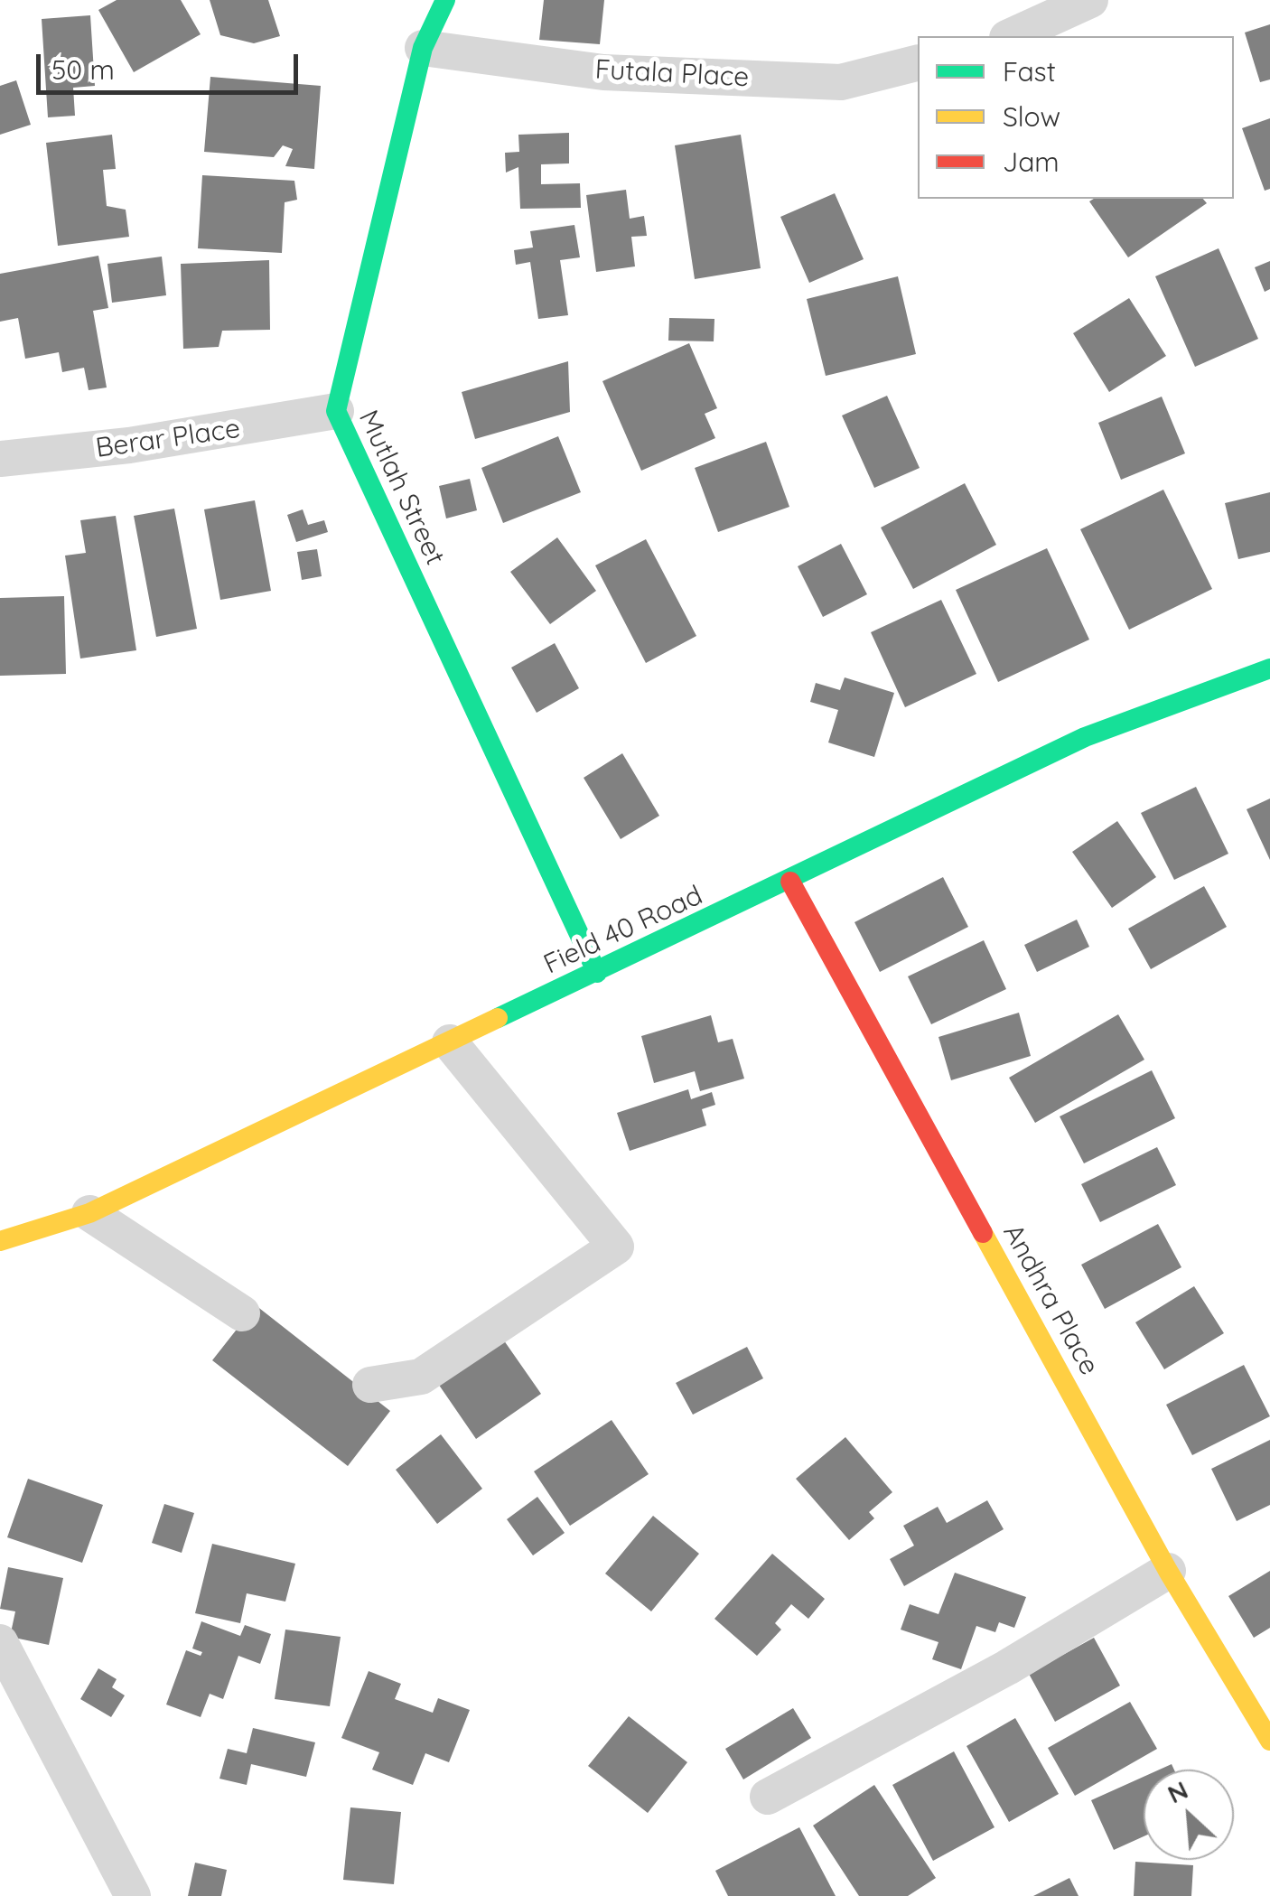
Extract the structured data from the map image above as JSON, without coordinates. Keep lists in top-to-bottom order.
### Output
{
  "streets": {
    "street": [
      "Futala Place",
      "Berar Place",
      "Mutlah Street",
      "Field 40 Road",
      "Andhra Place"
    ]
  },
  "crossings": [
    ["Futala Place", "Mutlah Street"],
    ["Berar Place", "Mutlah Street"],
    ["Mutlah Street", "Field 40 Road"],
    ["Field 40 Road", "Andhra Place"]
  ],
  "legend": ["Fast", "Slow", "Jam"],
  "scale_bar": "50 m",
  "north": "top left"
}
